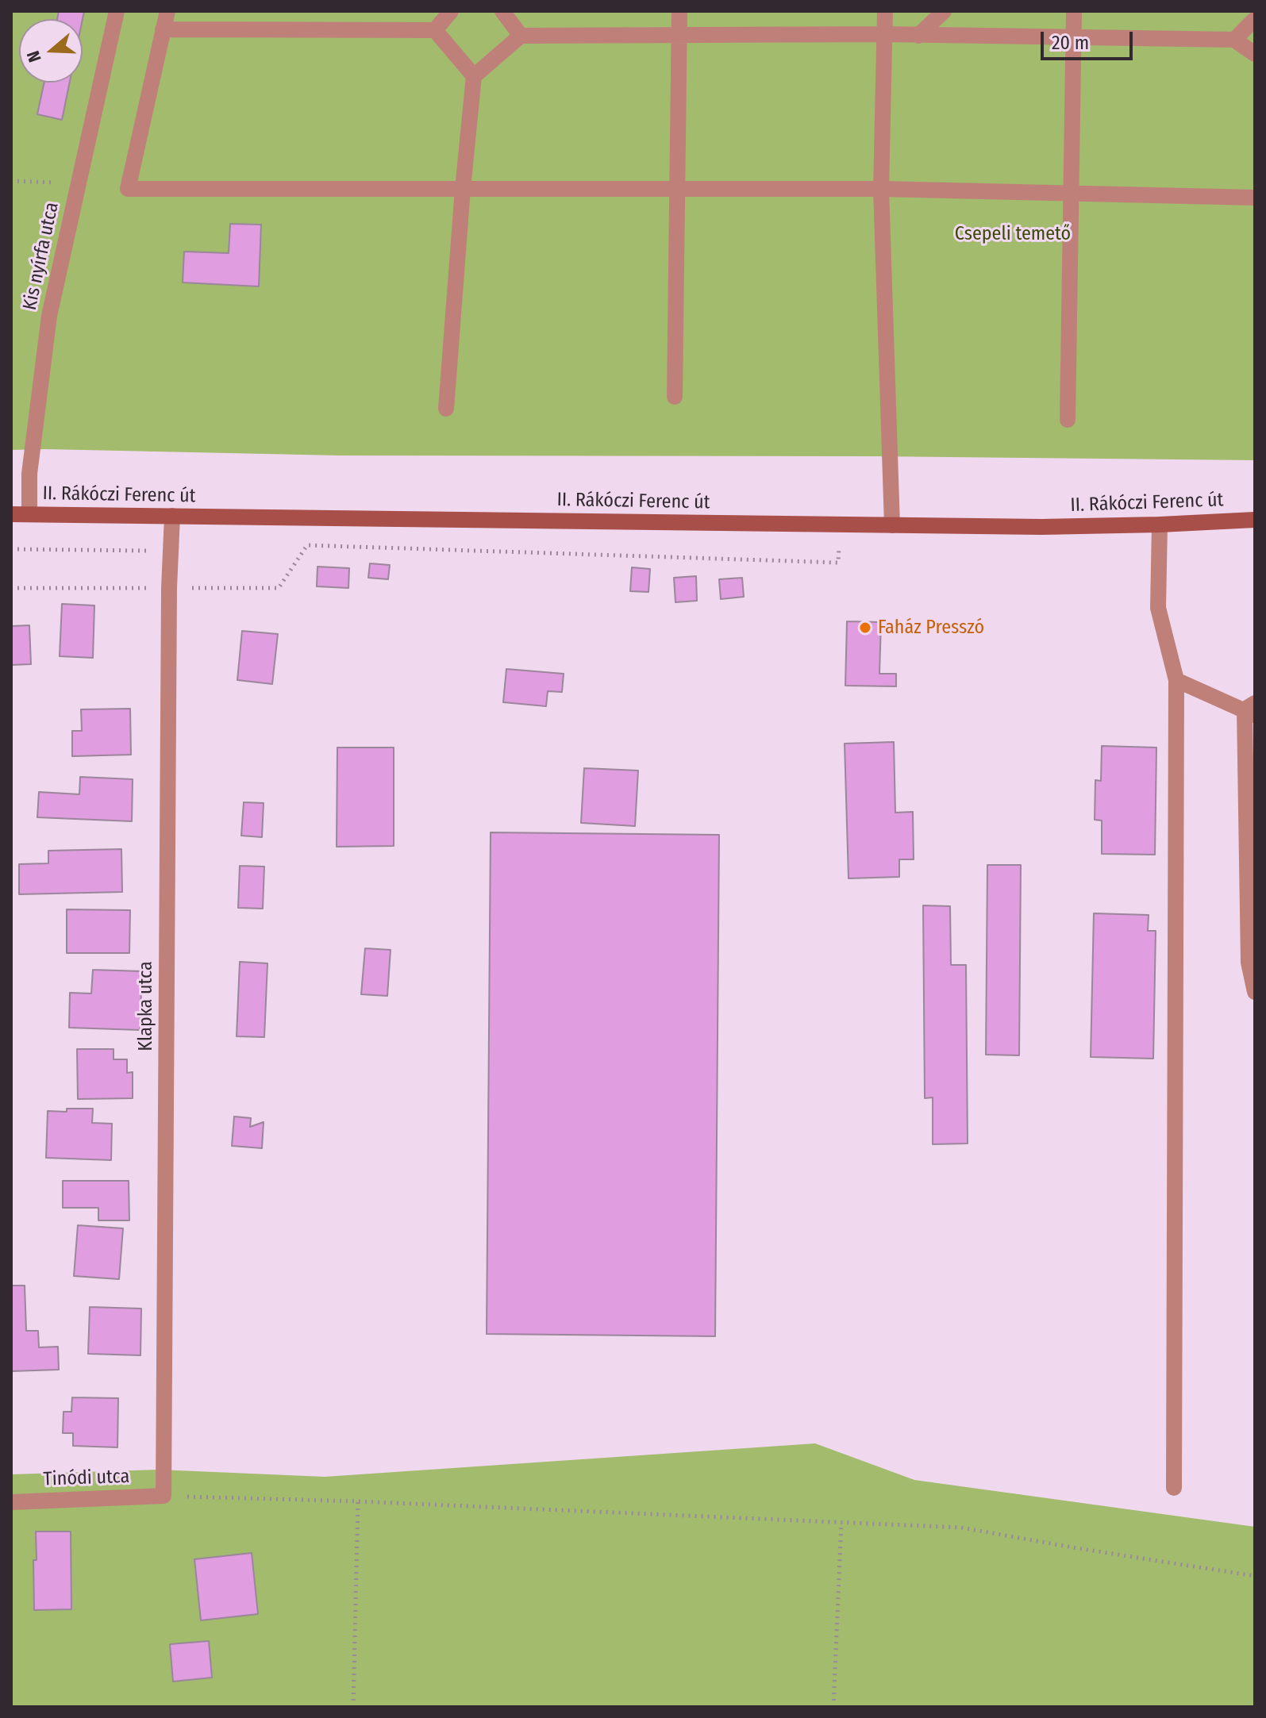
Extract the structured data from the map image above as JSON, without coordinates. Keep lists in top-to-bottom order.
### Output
{
  "streets": {
    "main road": ["II. Rákóczi Ferenc út"],
    "street": ["Kis nyírfa utca", "Klapka utca", "Tinódi utca"]
  },
  "crossings": [
    ["Kis nyírfa utca", "II. Rákóczi Ferenc út"],
    ["II. Rákóczi Ferenc út", "Klapka utca"],
    ["Klapka utca", "Tinódi utca"]
  ],
  "parks": ["Csepeli temető"],
  "places": ["Faház Presszó"],
  "scale_bar": "20 m",
  "north": "left"
}
